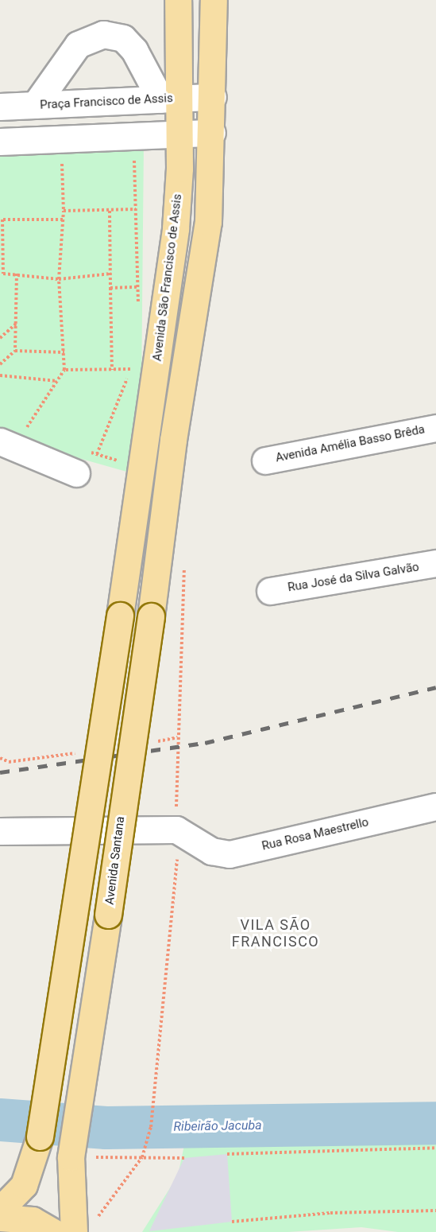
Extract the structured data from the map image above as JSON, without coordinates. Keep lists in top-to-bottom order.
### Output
{
  "streets": {
    "main road": ["Avenida São Francisco de Assis", "Avenida Santana"],
    "street": [
      "Praça Francisco de Assis",
      "Avenida Amélia Basso Brêda",
      "Rua José da Silva Galvão",
      "Rua Rosa Maestrello"
    ]
  },
  "crossings": [
    ["Praça Francisco de Assis", "Avenida São Francisco de Assis"]
  ],
  "districts": ["VILA SÃO FRANCISCO"],
  "water": ["Ribeirão Jacuba"]
}
